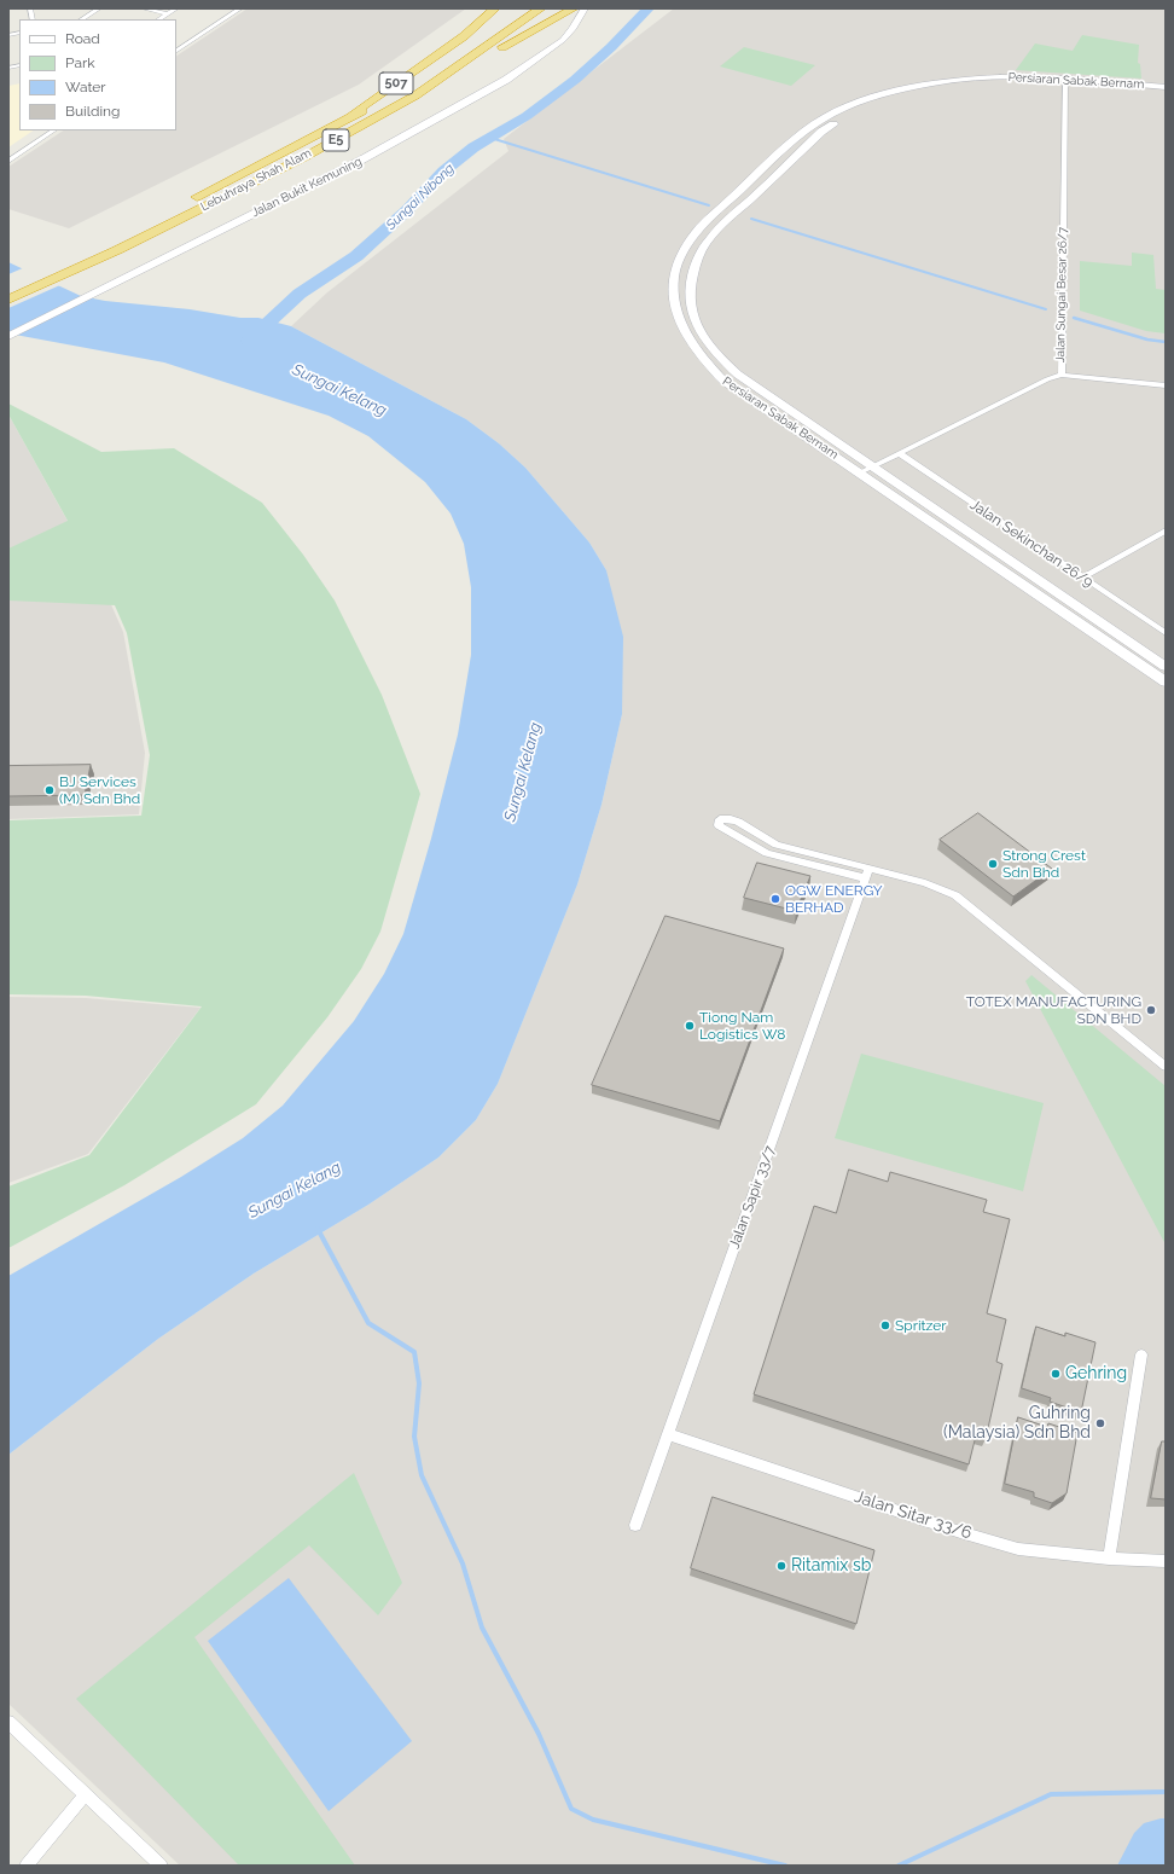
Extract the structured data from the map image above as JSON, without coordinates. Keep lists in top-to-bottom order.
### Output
{
  "streets": {
    "highway": ["507", "E5", "Lebuhraya Shah Alam"],
    "street": [
      "Persiaran Sabak Bernam",
      "Jalan Bukit Kemuning",
      "Jalan Sungai Besar 26/7",
      "Jalan Sekinchan 26/9",
      "Jalan Sapir 33/7",
      "Jalan Sitar 33/6"
    ]
  },
  "crossings": [
    ["Persiaran Sabak Bernam", "Jalan Sungai Besar 26/7"],
    ["507", "Lebuhraya Shah Alam"],
    ["Jalan Sungai Besar 26/7", "Jalan Sekinchan 26/9"],
    ["Jalan Sapir 33/7", "Jalan Sitar 33/6"]
  ],
  "water": ["Sungai Nibong", "Sungai Kelang"],
  "places": [
    "BJ Services (M) Sdn Bhd",
    "Strong Crest Sdn Bhd",
    "OGW ENERGY BERHAD",
    "TOTEX MANUFACTURING SDN BHD",
    "Tiong Nam Logistics W8",
    "Spritzer",
    "Gehring",
    "Guhring (Malaysia) Sdn Bhd",
    "Ritamix sb"
  ],
  "legend": [
    "Road",
    "Park",
    "Water",
    "Building"
  ]
}
